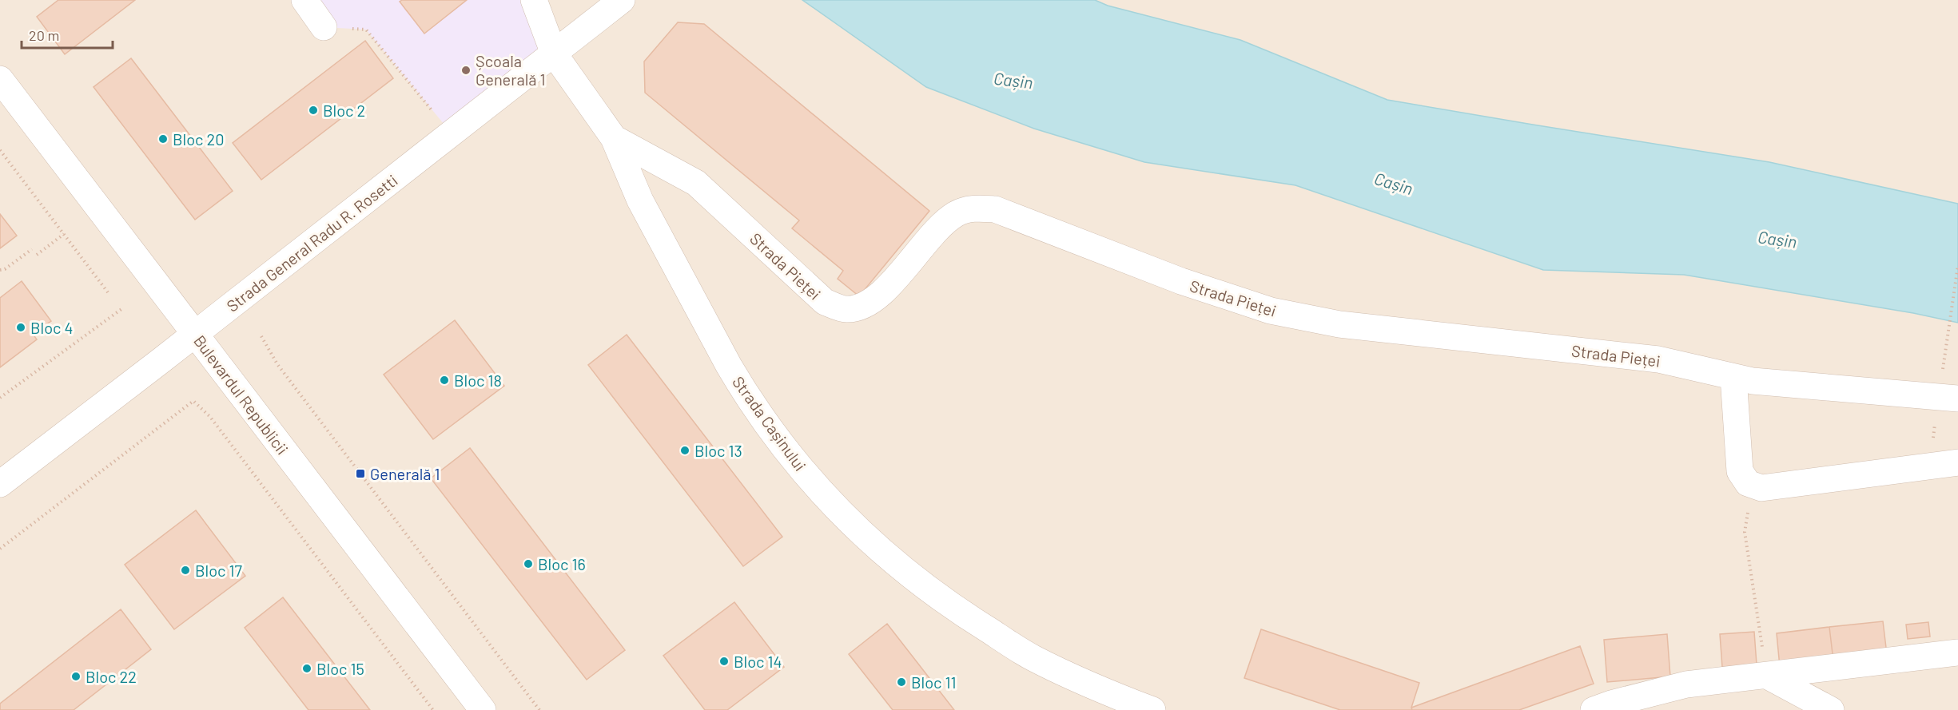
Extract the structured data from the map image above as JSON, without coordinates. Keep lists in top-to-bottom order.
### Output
{
  "streets": {
    "street": [
      "Strada General Radu R. Rosetti",
      "Strada Pieței",
      "Bulevardul Republicii",
      "Strada Cașinului"
    ]
  },
  "crossings": [
    ["Strada General Radu R. Rosetti", "Bulevardul Republicii"],
    ["Strada General Radu R. Rosetti", "Strada Cașinului"],
    ["Strada Pieței", "Strada Cașinului"]
  ],
  "water": ["Cașin"],
  "places": {
    "other": [
      "Școala Generală 1",
      "Bloc 2",
      "Bloc 20",
      "Bloc 4",
      "Bloc 18",
      "Bloc 13",
      "Bloc 16",
      "Bloc 17",
      "Bloc 14",
      "Bloc 15",
      "Bloc 22",
      "Bloc 11"
    ],
    "transit": ["Generală 1"]
  },
  "scale_bar": "20 m"
}
